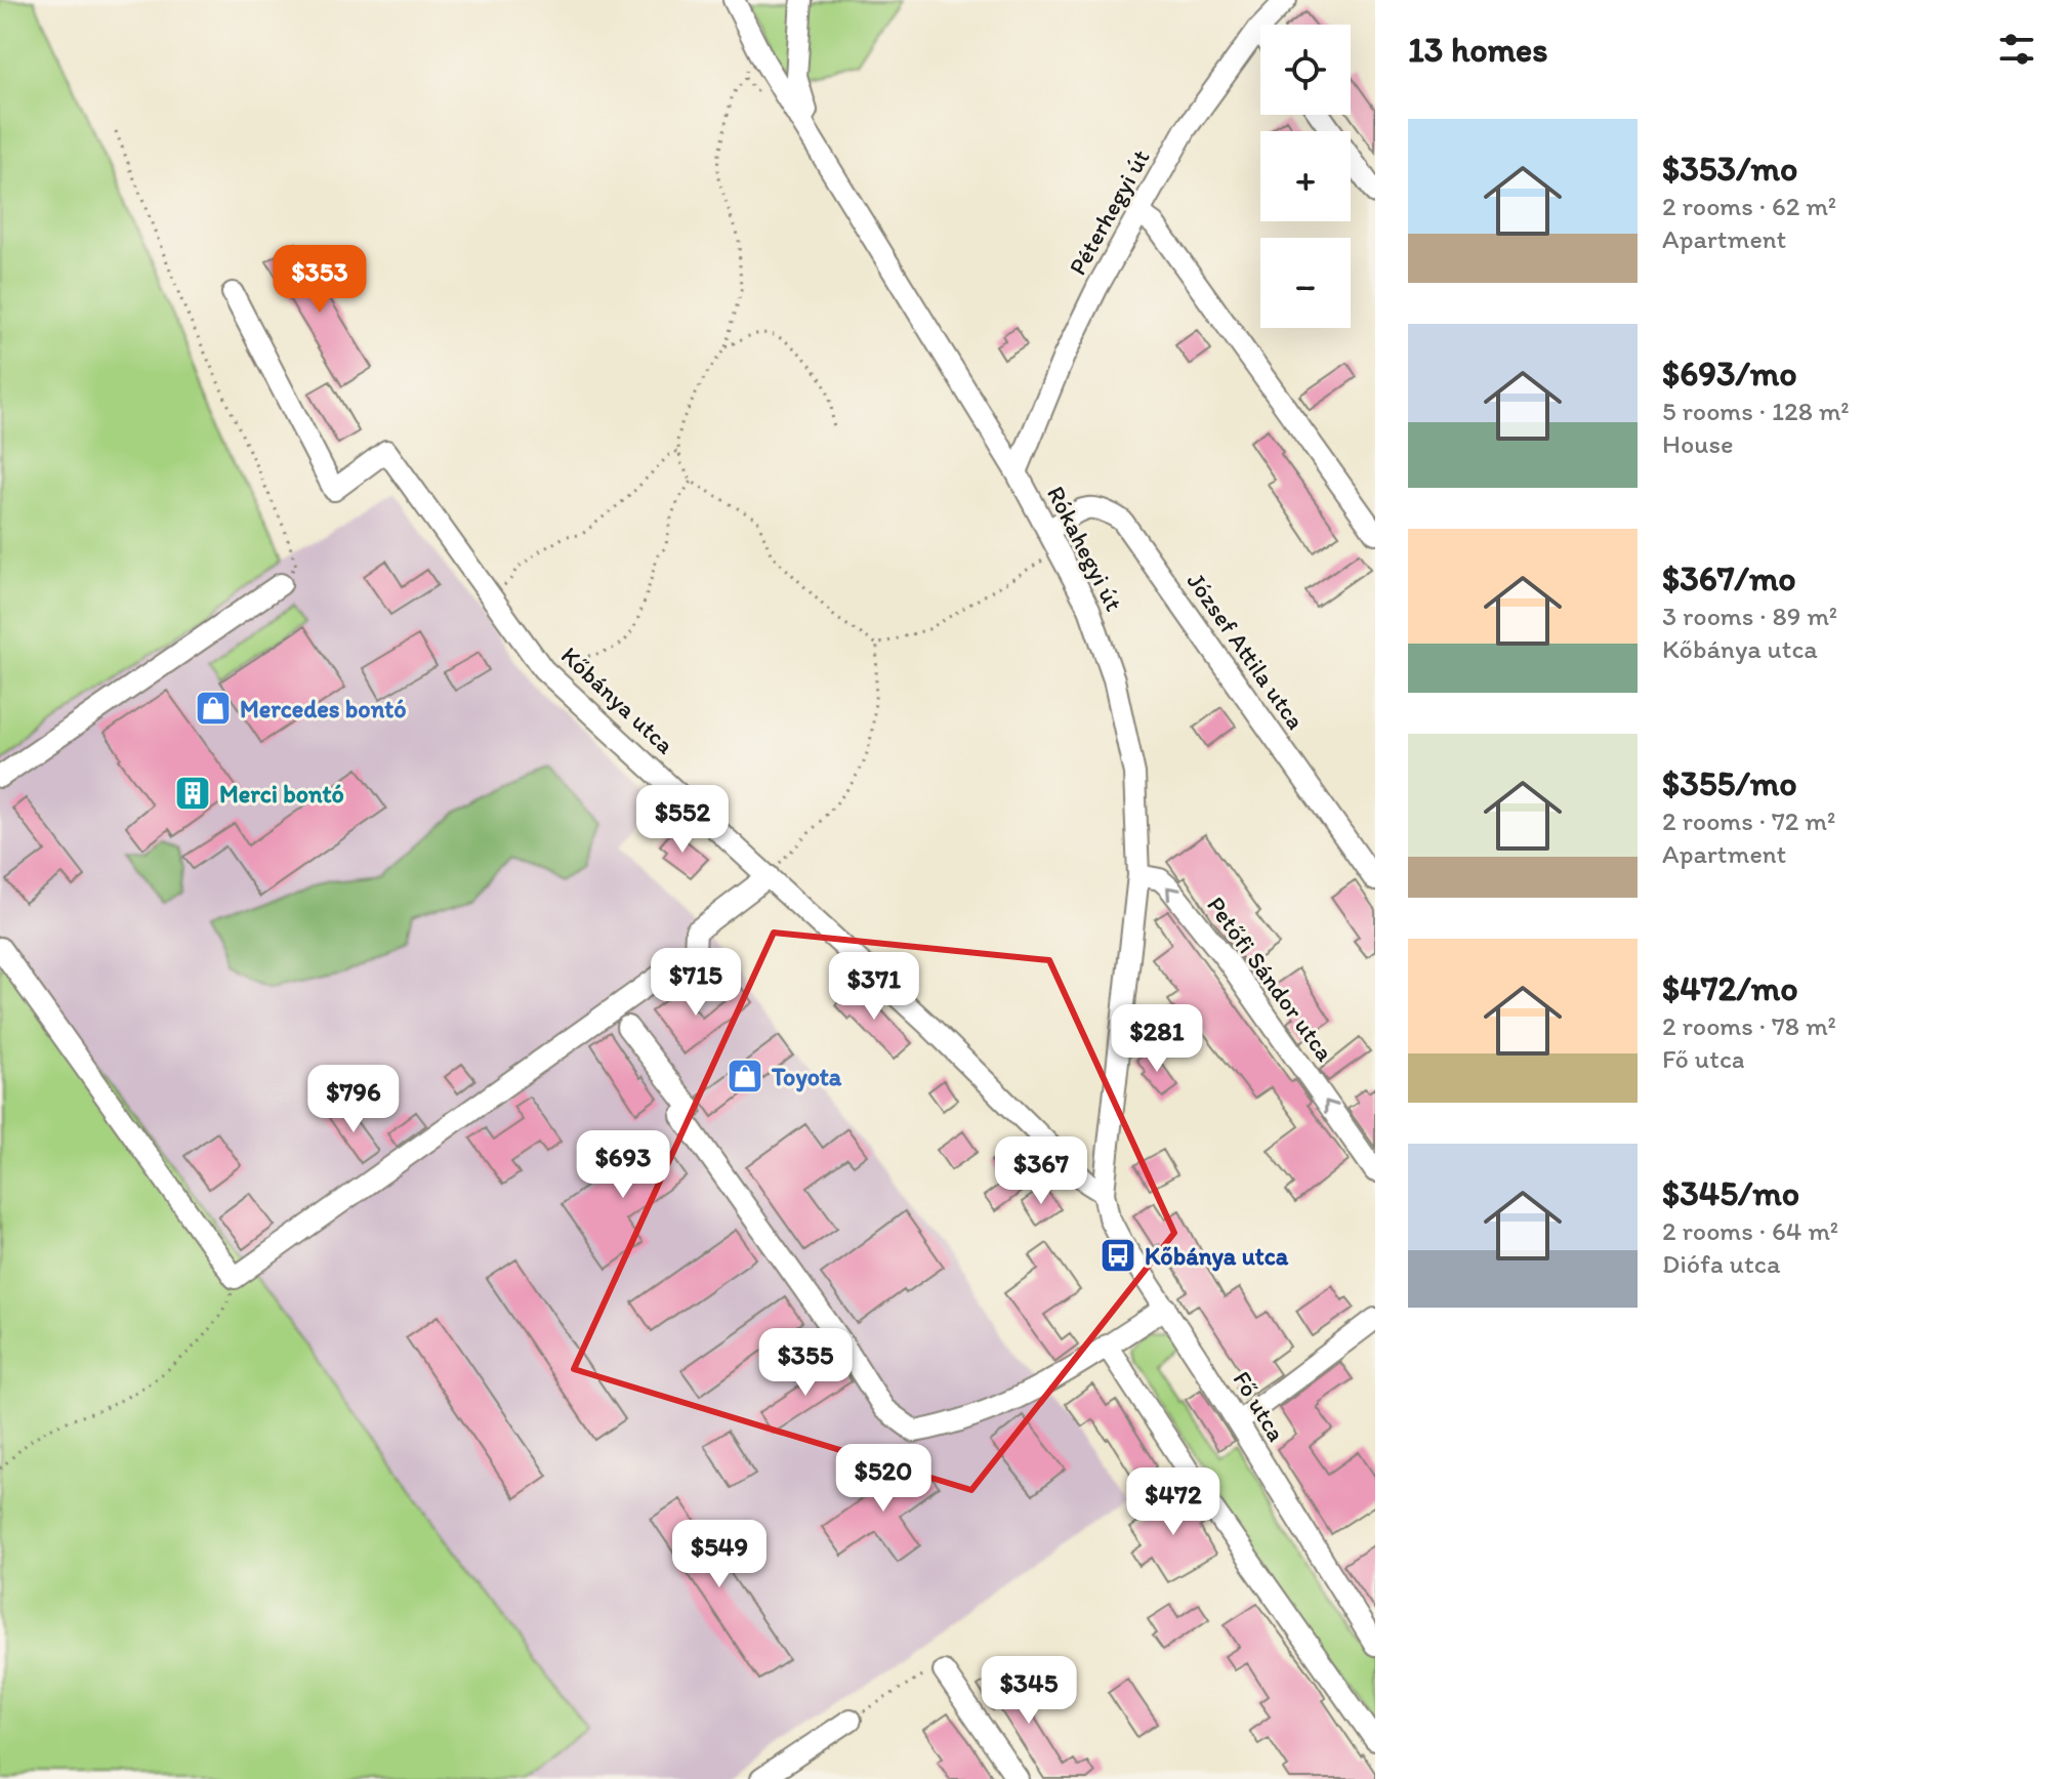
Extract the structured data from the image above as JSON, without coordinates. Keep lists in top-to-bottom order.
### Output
{
  "streets": {
    "street": [
      "Péterhegyi út",
      "Rókahegyi út",
      "József Attila utca",
      "Kőbánya utca",
      "Petőfi Sándor utca",
      "Fő utca"
    ]
  },
  "crossings": [
    ["Péterhegyi út", "Rókahegyi út"],
    ["Rókahegyi út", "József Attila utca"],
    ["Rókahegyi út", "Kőbánya utca"],
    ["Rókahegyi út", "Petőfi Sándor utca"],
    ["Rókahegyi út", "Fő utca"],
    ["Kőbánya utca", "Fő utca"]
  ],
  "one_way": ["Petőfi Sándor utca"],
  "places": {
    "shop": ["Mercedes bontó", "Toyota"],
    "building": ["Merci bontó"],
    "bus stop": ["Kőbánya utca"]
  },
  "page": {
    "heading": "13 homes",
    "map_buttons": ["+", "−"],
    "list": [
      {
        "name": "$353/mo",
        "note": "2 rooms · 62 m² · Apartment"
      },
      {
        "name": "$693/mo",
        "note": "5 rooms · 128 m² · House"
      },
      {
        "name": "$367/mo",
        "note": "3 rooms · 89 m² · Kőbánya utca"
      },
      {
        "name": "$355/mo",
        "note": "2 rooms · 72 m² · Apartment"
      },
      {
        "name": "$472/mo",
        "note": "2 rooms · 78 m² · Fő utca"
      },
      {
        "name": "$345/mo",
        "note": "2 rooms · 64 m² · Diófa utca"
      }
    ],
    "price": [
      "$353",
      "$552",
      "$715",
      "$371",
      "$281",
      "$796",
      "$693",
      "$367",
      "$355",
      "$520",
      "$472",
      "$549",
      "$345"
    ]
  }
}
